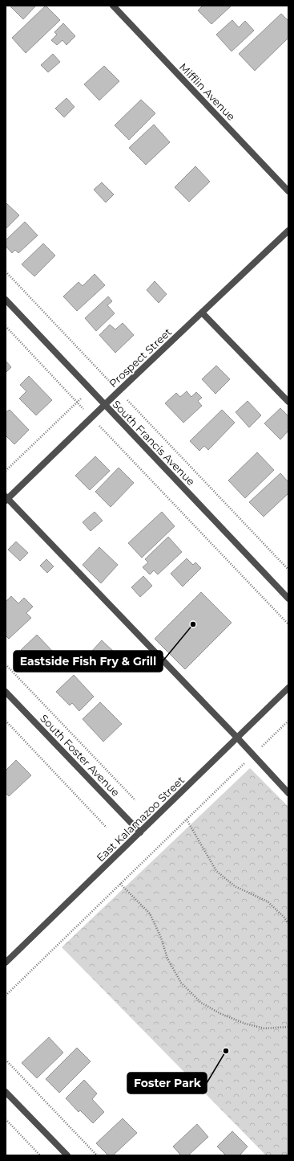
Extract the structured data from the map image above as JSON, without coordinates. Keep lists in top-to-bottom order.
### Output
{
  "streets": {
    "street": [
      "Mifflin Avenue",
      "Prospect Street",
      "South Francis Avenue",
      "South Foster Avenue",
      "East Kalamazoo Street"
    ]
  },
  "crossings": [
    ["Prospect Street", "South Francis Avenue"],
    ["South Foster Avenue", "East Kalamazoo Street"]
  ],
  "places": ["Eastside Fish Fry & Grill", "Foster Park"]
}
